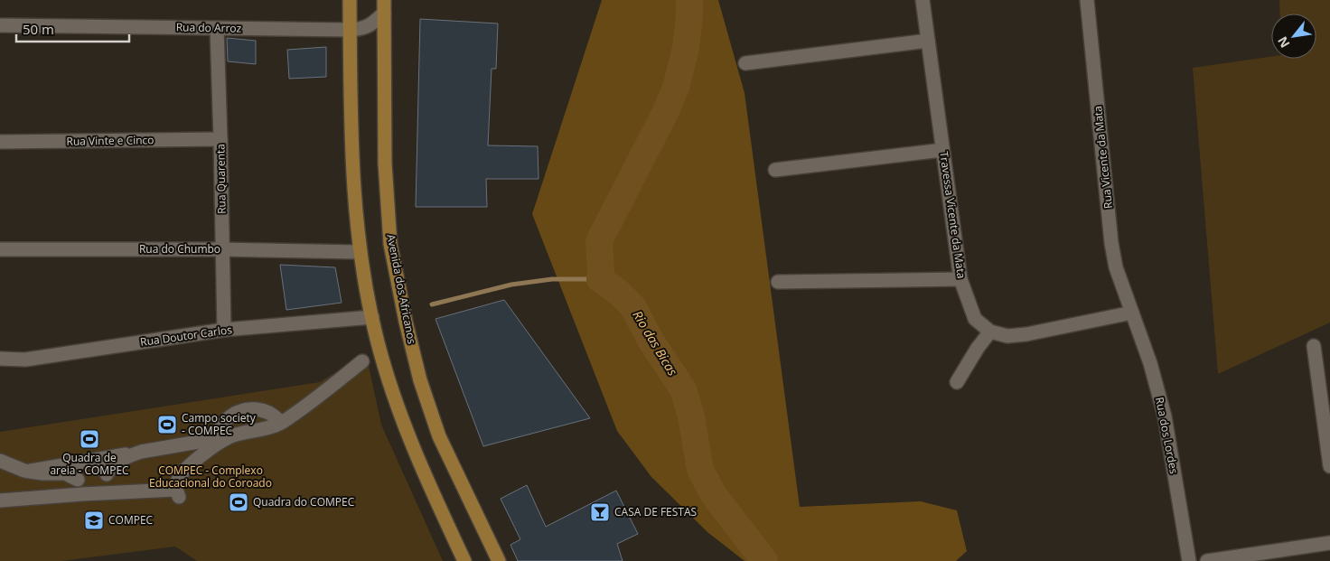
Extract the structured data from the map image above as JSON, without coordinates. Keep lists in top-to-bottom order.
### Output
{
  "streets": {
    "main road": ["Avenida dos Africanos"],
    "street": [
      "Rua do Arroz",
      "Rua Vinte e Cinco",
      "Rua Vicente da Mata",
      "Rua Quarenta",
      "Travessa Vicente da Mata",
      "Rua do Chumbo",
      "Rua Doutor Carlos",
      "Rua dos Lordes"
    ]
  },
  "crossings": [
    ["Rua do Arroz", "Rua Quarenta"],
    ["Rua do Arroz", "Avenida dos Africanos"],
    ["Rua Vinte e Cinco", "Rua Quarenta"],
    ["Rua Vicente da Mata", "Travessa Vicente da Mata"],
    ["Rua Vicente da Mata", "Rua dos Lordes"],
    ["Rua Quarenta", "Rua do Chumbo"],
    ["Rua Quarenta", "Rua Doutor Carlos"],
    ["Travessa Vicente da Mata", "Rua dos Lordes"]
  ],
  "water": ["Rio das Bicas"],
  "parks": ["COMPEC - Complexo Educacional do Coroado"],
  "places": {
    "sports": ["Campo society - COMPEC", "Quadra de areia - COMPEC", "Quadra do COMPEC"],
    "bar": ["CASA DE FESTAS"],
    "school or university": ["COMPEC"]
  },
  "scale_bar": "50 m",
  "north": "bottom left"
}
